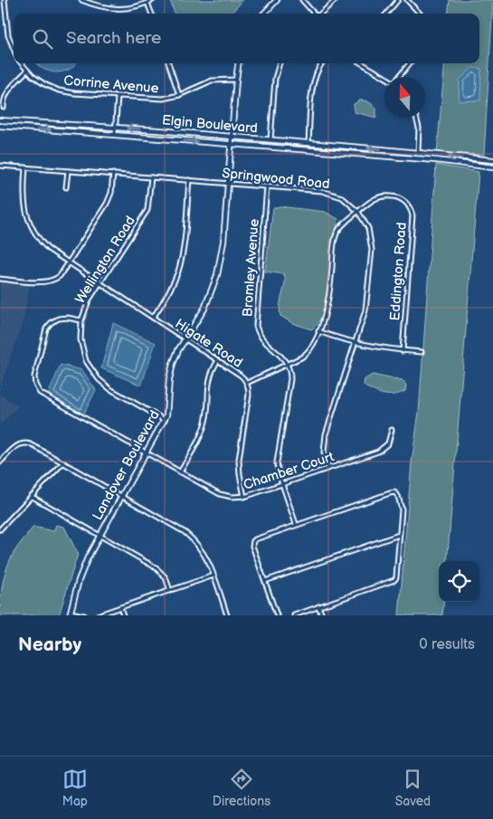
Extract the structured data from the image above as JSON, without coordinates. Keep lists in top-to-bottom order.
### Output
{
  "streets": {
    "main road": ["Elgin Boulevard", "Landover Boulevard"],
    "street": [
      "Corrine Avenue",
      "Springwood Road",
      "Wellington Road",
      "Bromley Avenue",
      "Eddington Road",
      "Higate Road",
      "Chamber Court"
    ]
  },
  "crossings": [
    ["Corrine Avenue", "Landover Boulevard"],
    ["Elgin Boulevard", "Landover Boulevard"],
    ["Springwood Road", "Wellington Road"],
    ["Springwood Road", "Bromley Avenue"],
    ["Springwood Road", "Eddington Road"],
    ["Springwood Road", "Landover Boulevard"],
    ["Springwood Road", "Chamber Court"],
    ["Wellington Road", "Higate Road"],
    ["Wellington Road", "Landover Boulevard"],
    ["Wellington Road", "Chamber Court"],
    ["Bromley Avenue", "Eddington Road"],
    ["Eddington Road", "Higate Road"],
    ["Higate Road", "Landover Boulevard"],
    ["Higate Road", "Chamber Court"],
    ["Landover Boulevard", "Chamber Court"]
  ],
  "north": "top",
  "page": {
    "search": "Search here",
    "heading": ["Nearby", "0 results"],
    "nav": ["Map", "Directions", "Saved"]
  }
}
